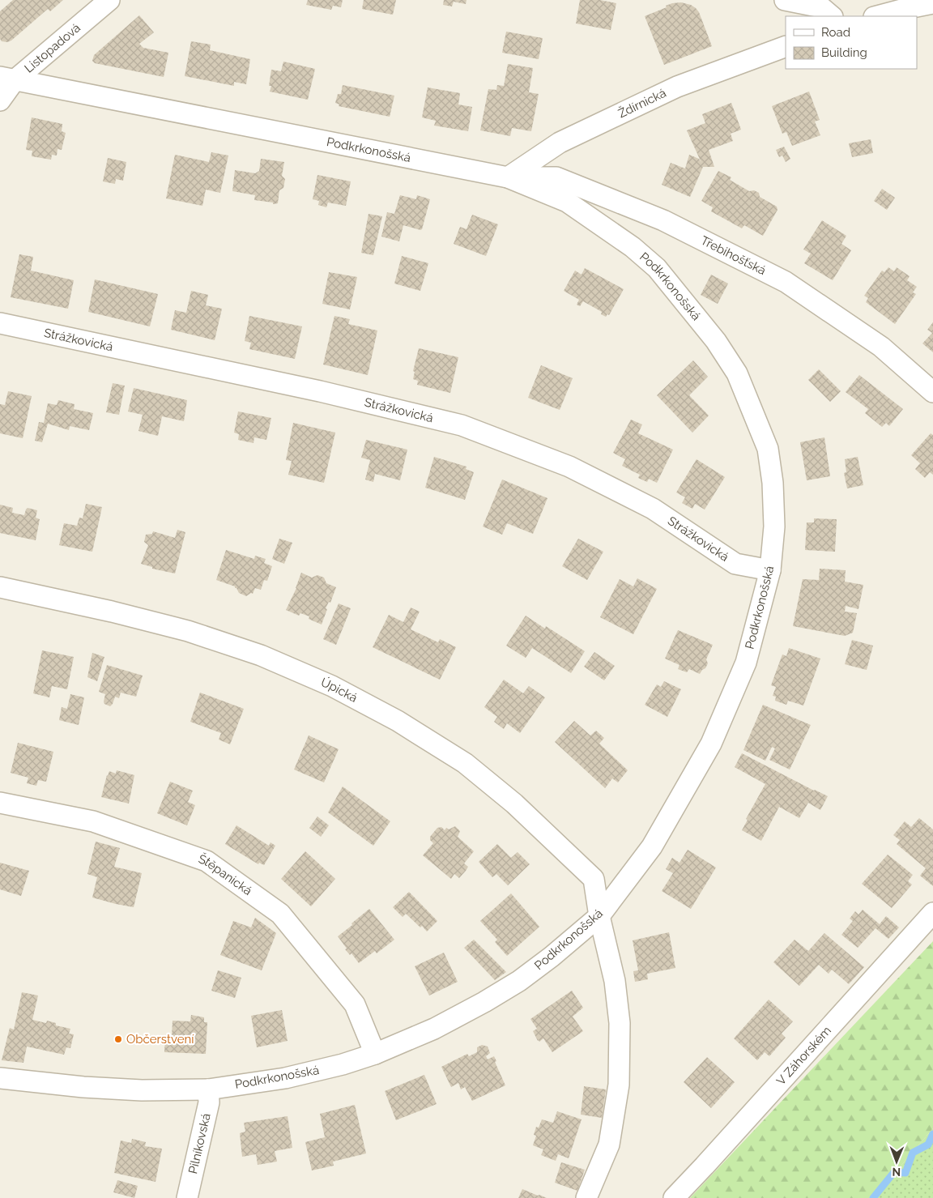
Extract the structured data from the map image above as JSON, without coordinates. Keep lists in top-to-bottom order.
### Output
{
  "streets": {
    "street": [
      "Listopadová",
      "Ždírnická",
      "Podkrkonošská",
      "Třebihošťská",
      "Strážkovická",
      "Úpická",
      "Štěpanická",
      "V Záhorském",
      "Pilníkovská"
    ]
  },
  "crossings": [
    ["Listopadová", "Podkrkonošská"],
    ["Ždírnická", "Podkrkonošská"],
    ["Ždírnická", "Třebihošťská"],
    ["Podkrkonošská", "Třebihošťská"],
    ["Podkrkonošská", "Strážkovická"],
    ["Podkrkonošská", "Úpická"],
    ["Podkrkonošská", "Štěpanická"],
    ["Podkrkonošská", "Pilníkovská"]
  ],
  "places": ["Občerstvení"],
  "legend": ["Road", "Building"],
  "north": "bottom"
}
